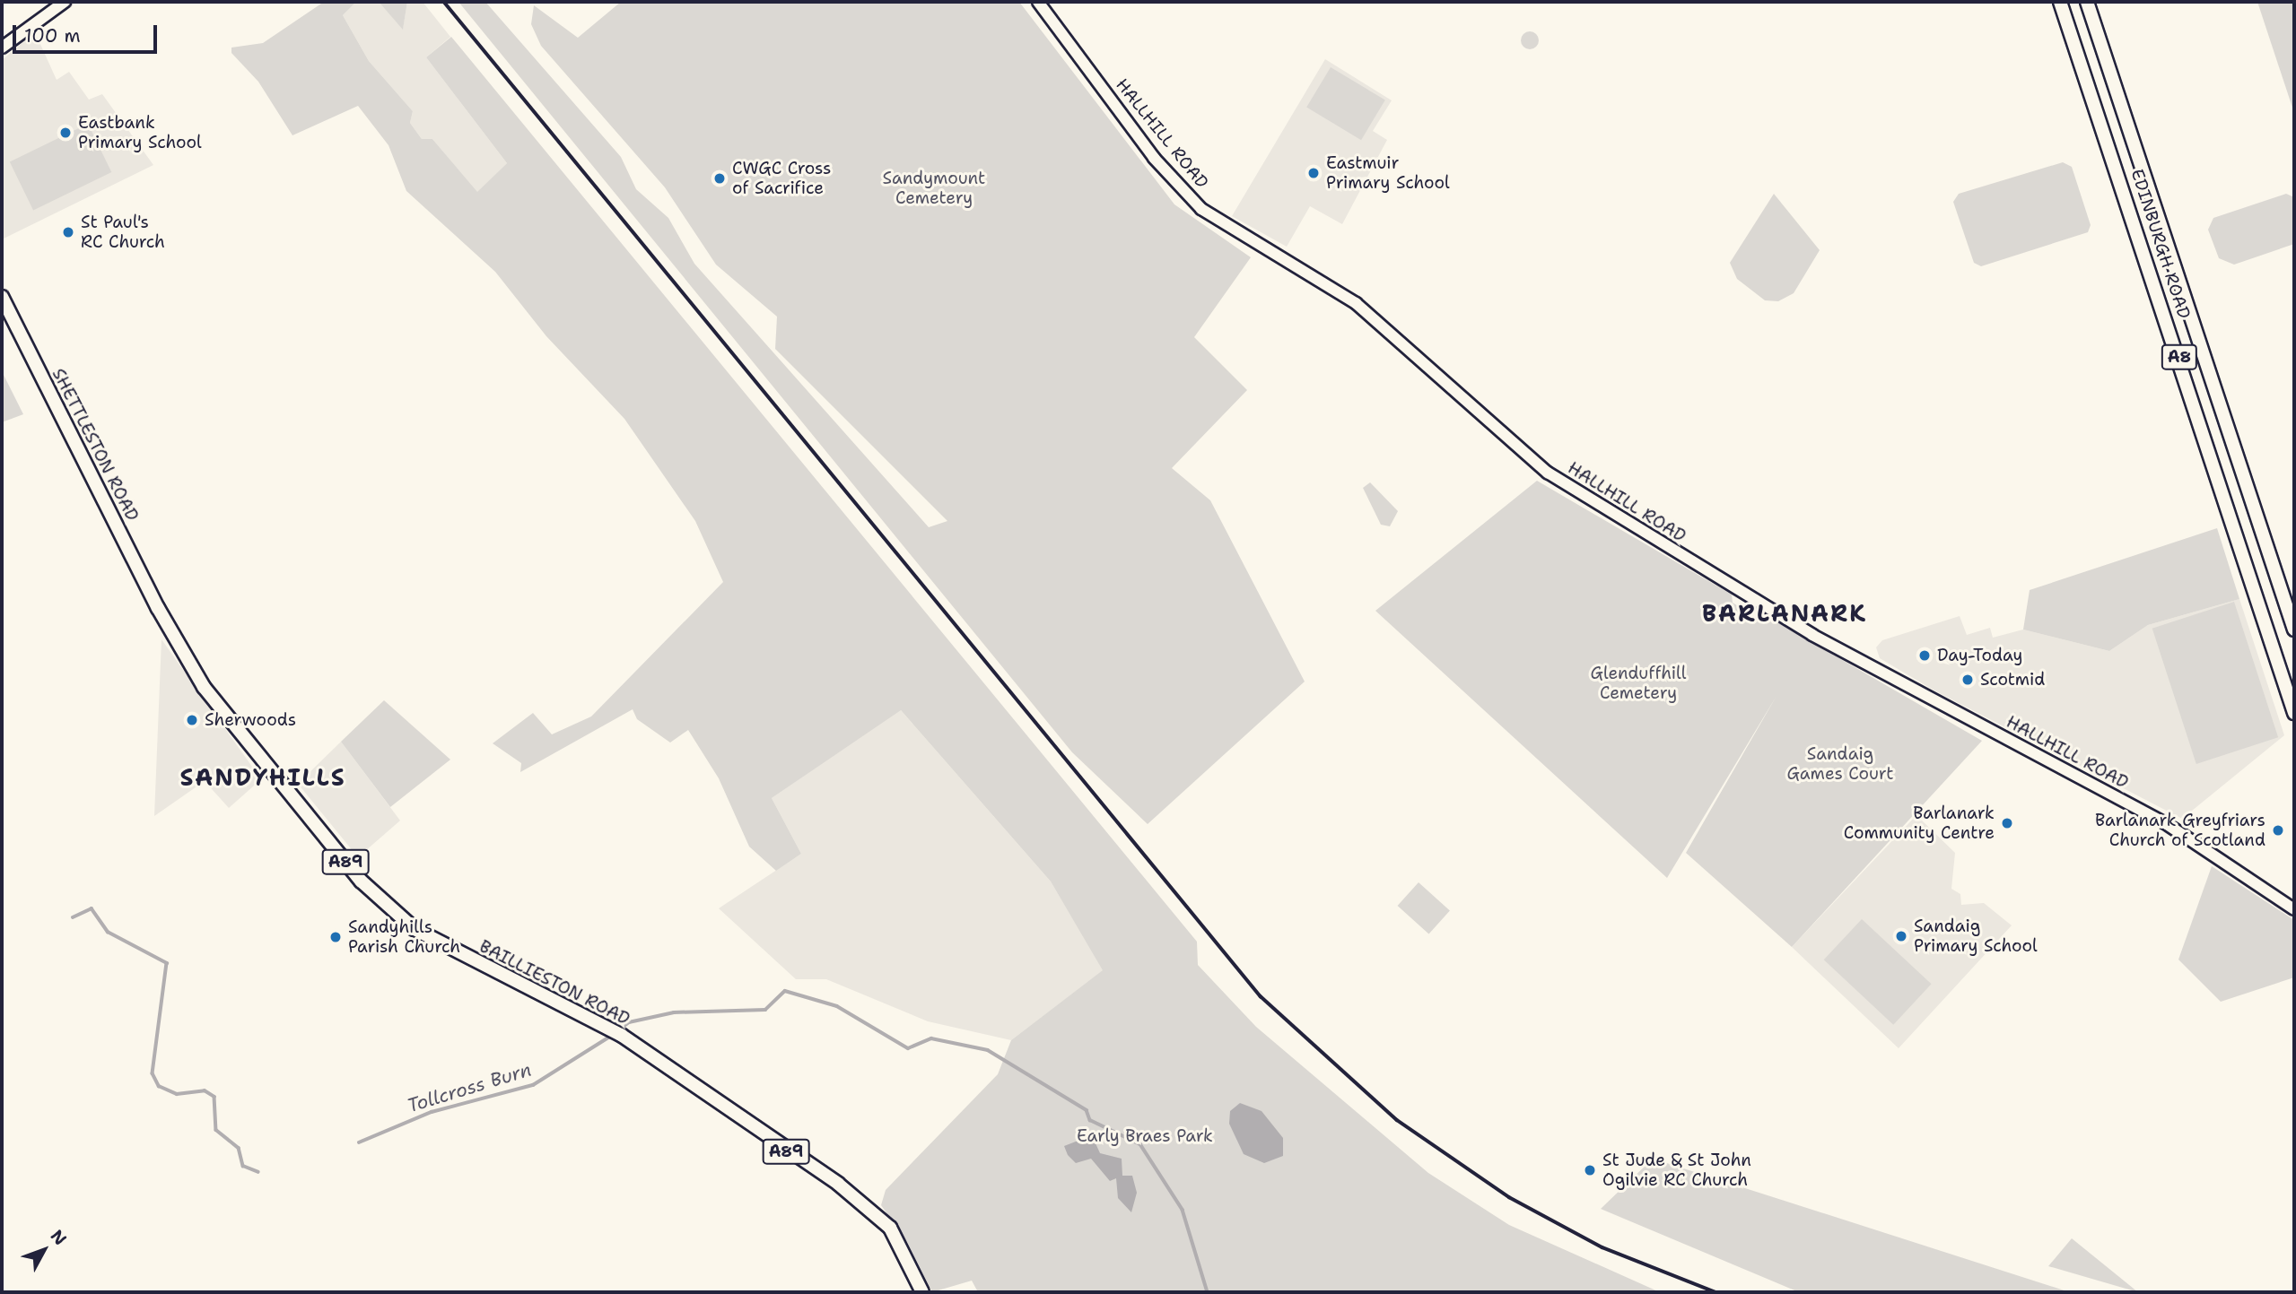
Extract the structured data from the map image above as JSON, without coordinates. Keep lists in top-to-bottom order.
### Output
{
  "streets": {
    "main road": [
      "EDINBURGH ROAD",
      "A8",
      "SHETTLESTON ROAD",
      "A89",
      "BAILLIESTON ROAD"
    ],
    "street": ["HALLHILL ROAD"]
  },
  "crossings": [
    ["SHETTLESTON ROAD", "BAILLIESTON ROAD"]
  ],
  "districts": ["BARLANARK", "SANDYHILLS"],
  "water": ["Tollcross Burn"],
  "parks": [
    "Sandymount Cemetery",
    "Glenduffhill Cemetery",
    "Sandaig Games Court",
    "Early Braes Park"
  ],
  "places": [
    "Eastbank Primary School",
    "Eastmuir Primary School",
    "CWGC Cross of Sacrifice",
    "St Paul's RC Church",
    "Day-Today",
    "Scotmid",
    "Sherwoods",
    "Barlanark Community Centre",
    "Barlanark Greyfriars Church of Scotland",
    "Sandaig Primary School",
    "Sandyhills Parish Church",
    "St Jude & St John Ogilvie RC Church"
  ],
  "scale_bar": "100 m",
  "north": "top right"
}
